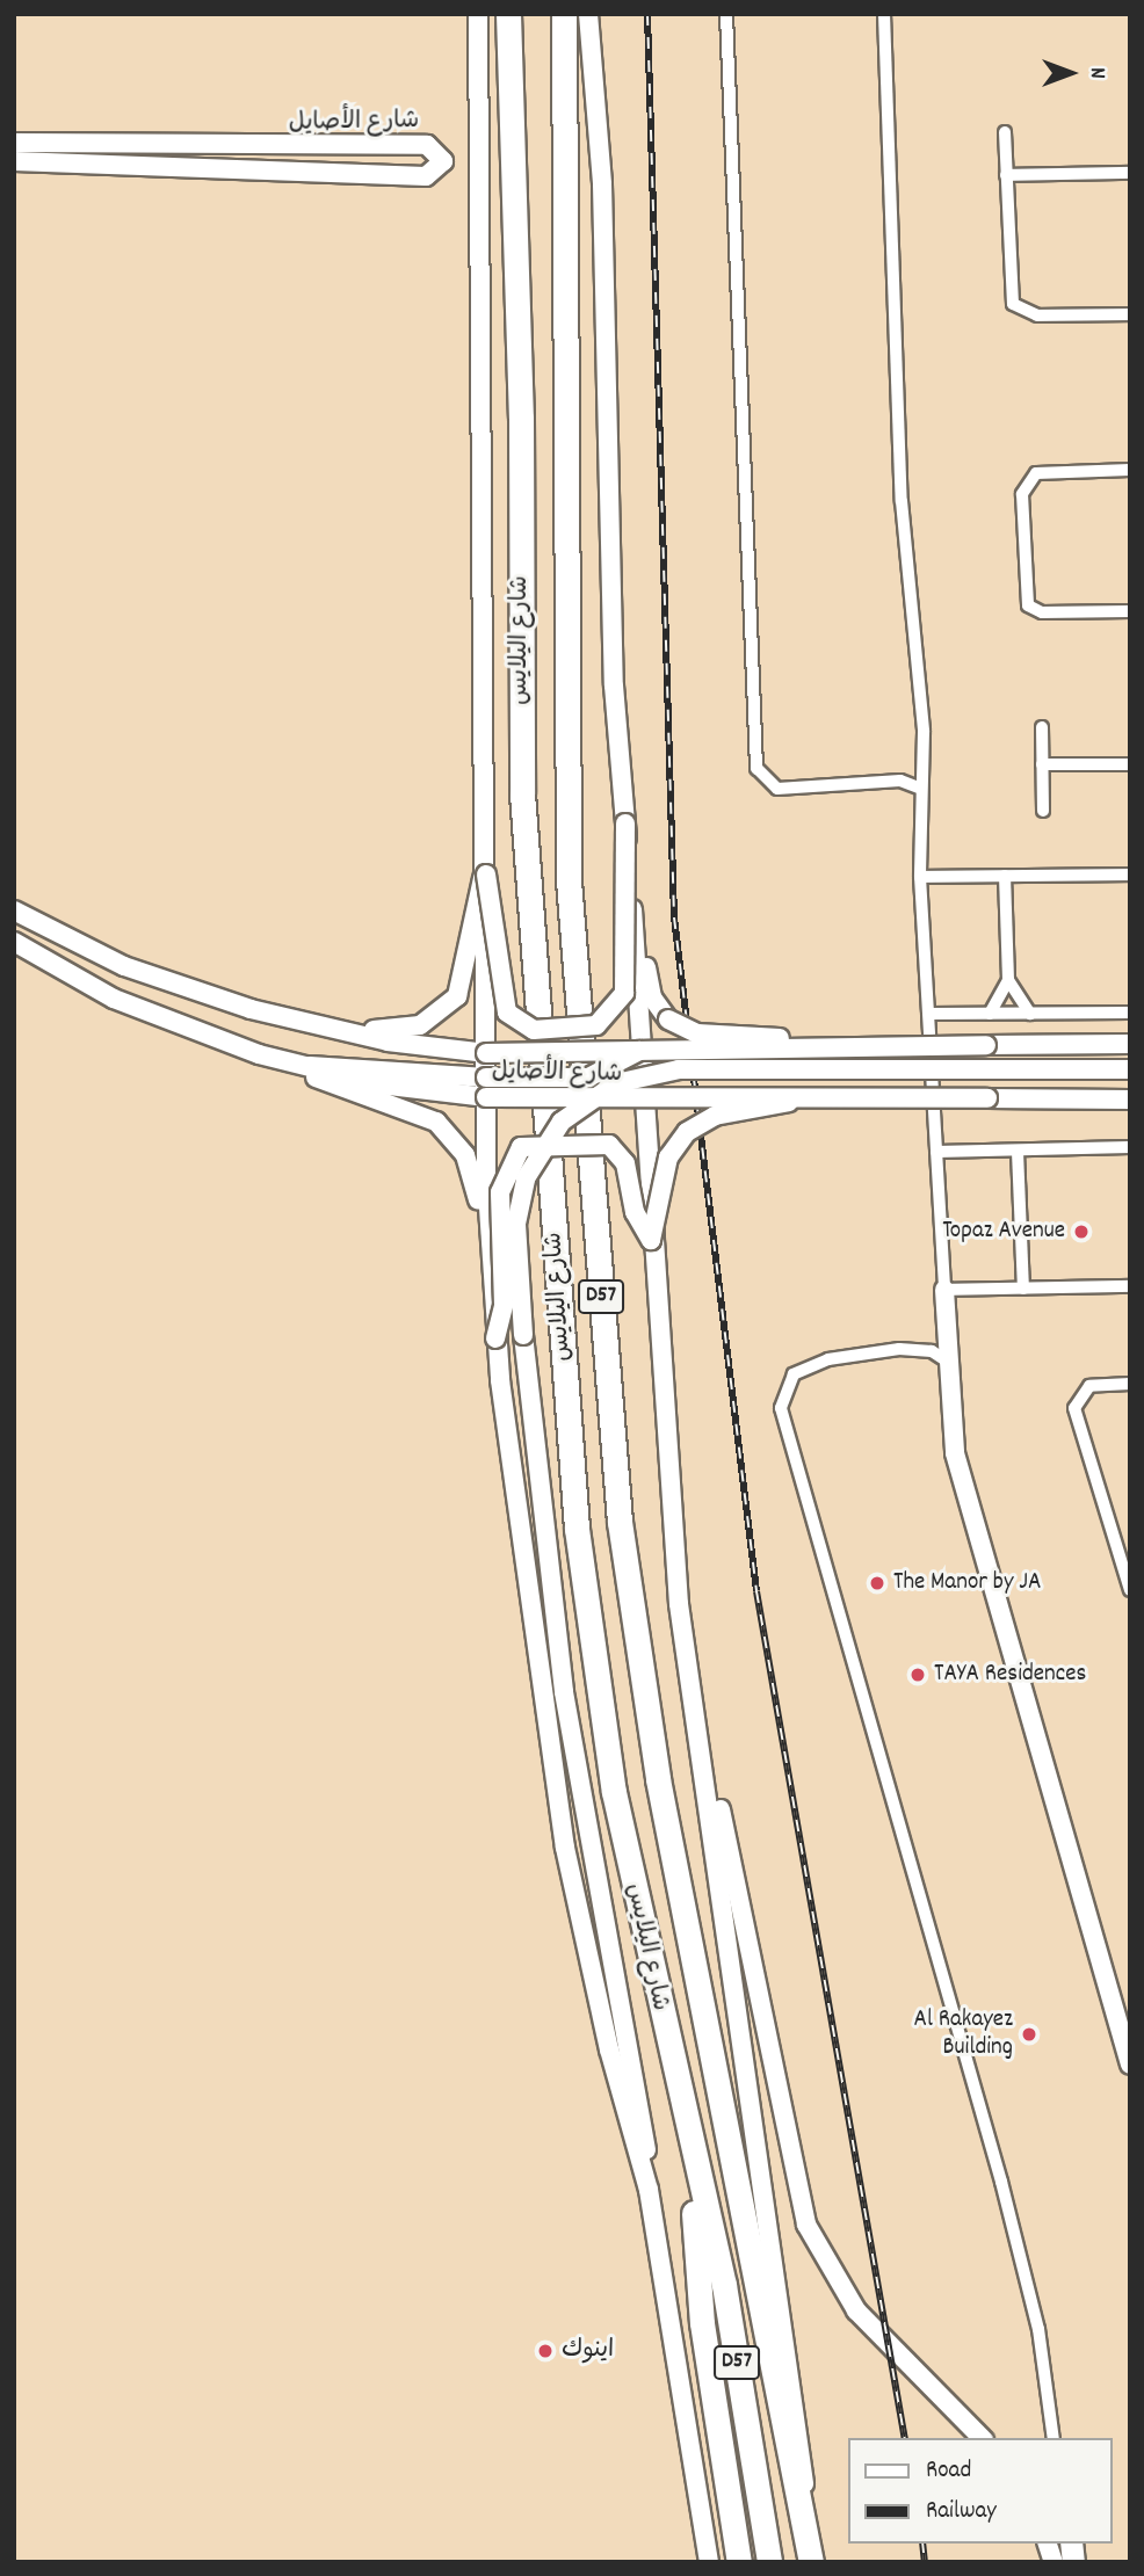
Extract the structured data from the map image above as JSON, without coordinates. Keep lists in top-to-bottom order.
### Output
{
  "streets": {
    "highway": ["شارع اليلايس", "D57"],
    "main road": ["شارع الأصايل"]
  },
  "places": [
    "Topaz Avenue",
    "The Manor by JA",
    "TAYA Residences",
    "Al Rakayez Building",
    "اينوك"
  ],
  "legend": ["Road", "Railway"],
  "north": "right"
}
